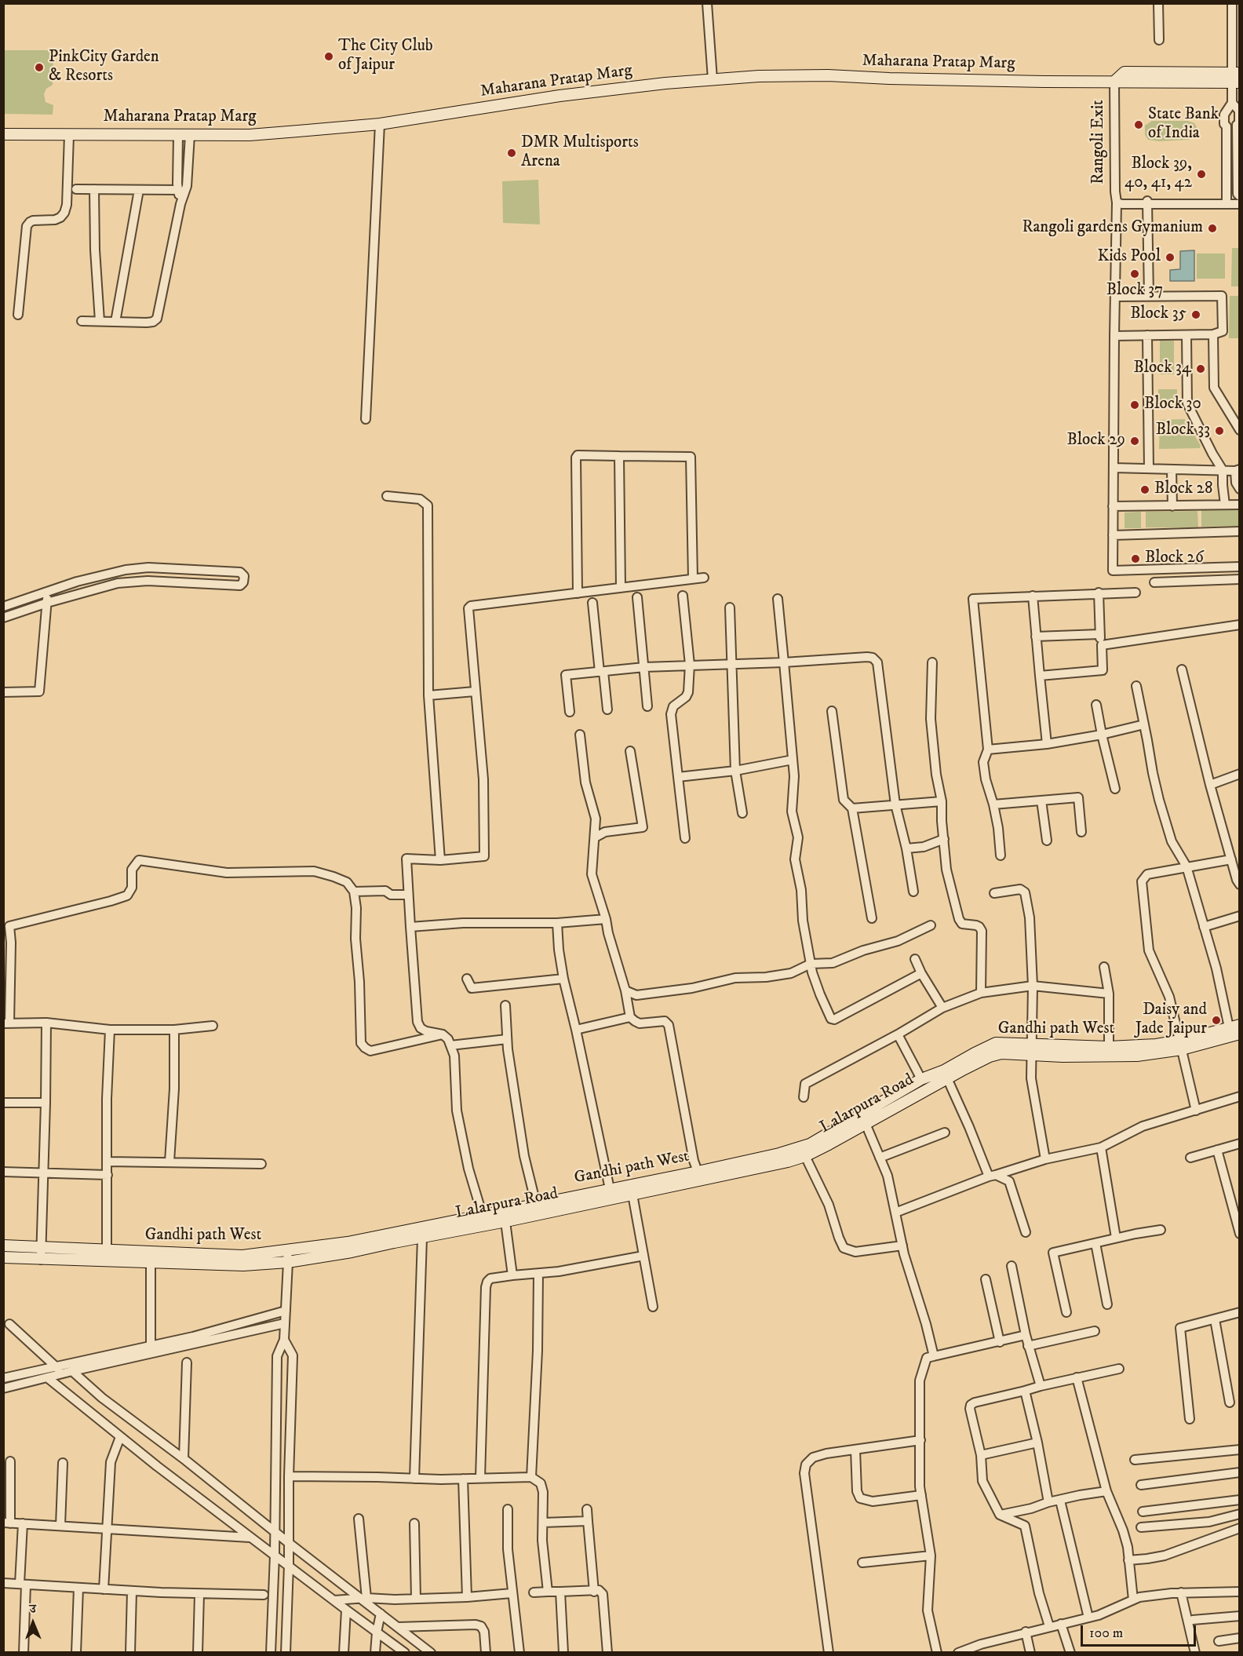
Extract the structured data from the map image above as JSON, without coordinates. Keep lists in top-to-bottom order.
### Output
{
  "streets": {
    "street": [
      "Maharana Pratap Marg",
      "Rangoli Exit",
      "Gandhi path West",
      "Lalarpura Road"
    ]
  },
  "crossings": [
    ["Maharana Pratap Marg", "Rangoli Exit"],
    ["Gandhi path West", "Lalarpura Road"]
  ],
  "places": [
    "The City Club of Jaipur",
    "PinkCity Garden & Resorts",
    "State Bank of India",
    "DMR Multisports Arena",
    "Block 39, 40, 41, 42",
    "Rangoli gardens Gymanium",
    "Kids Pool",
    "Block 37",
    "Block 35",
    "Block 34",
    "Block 30",
    "Block 33",
    "Block 29",
    "Block 28",
    "Block 26",
    "Daisy and Jade Jaipur"
  ],
  "scale_bar": "100 m",
  "north": "top"
}
